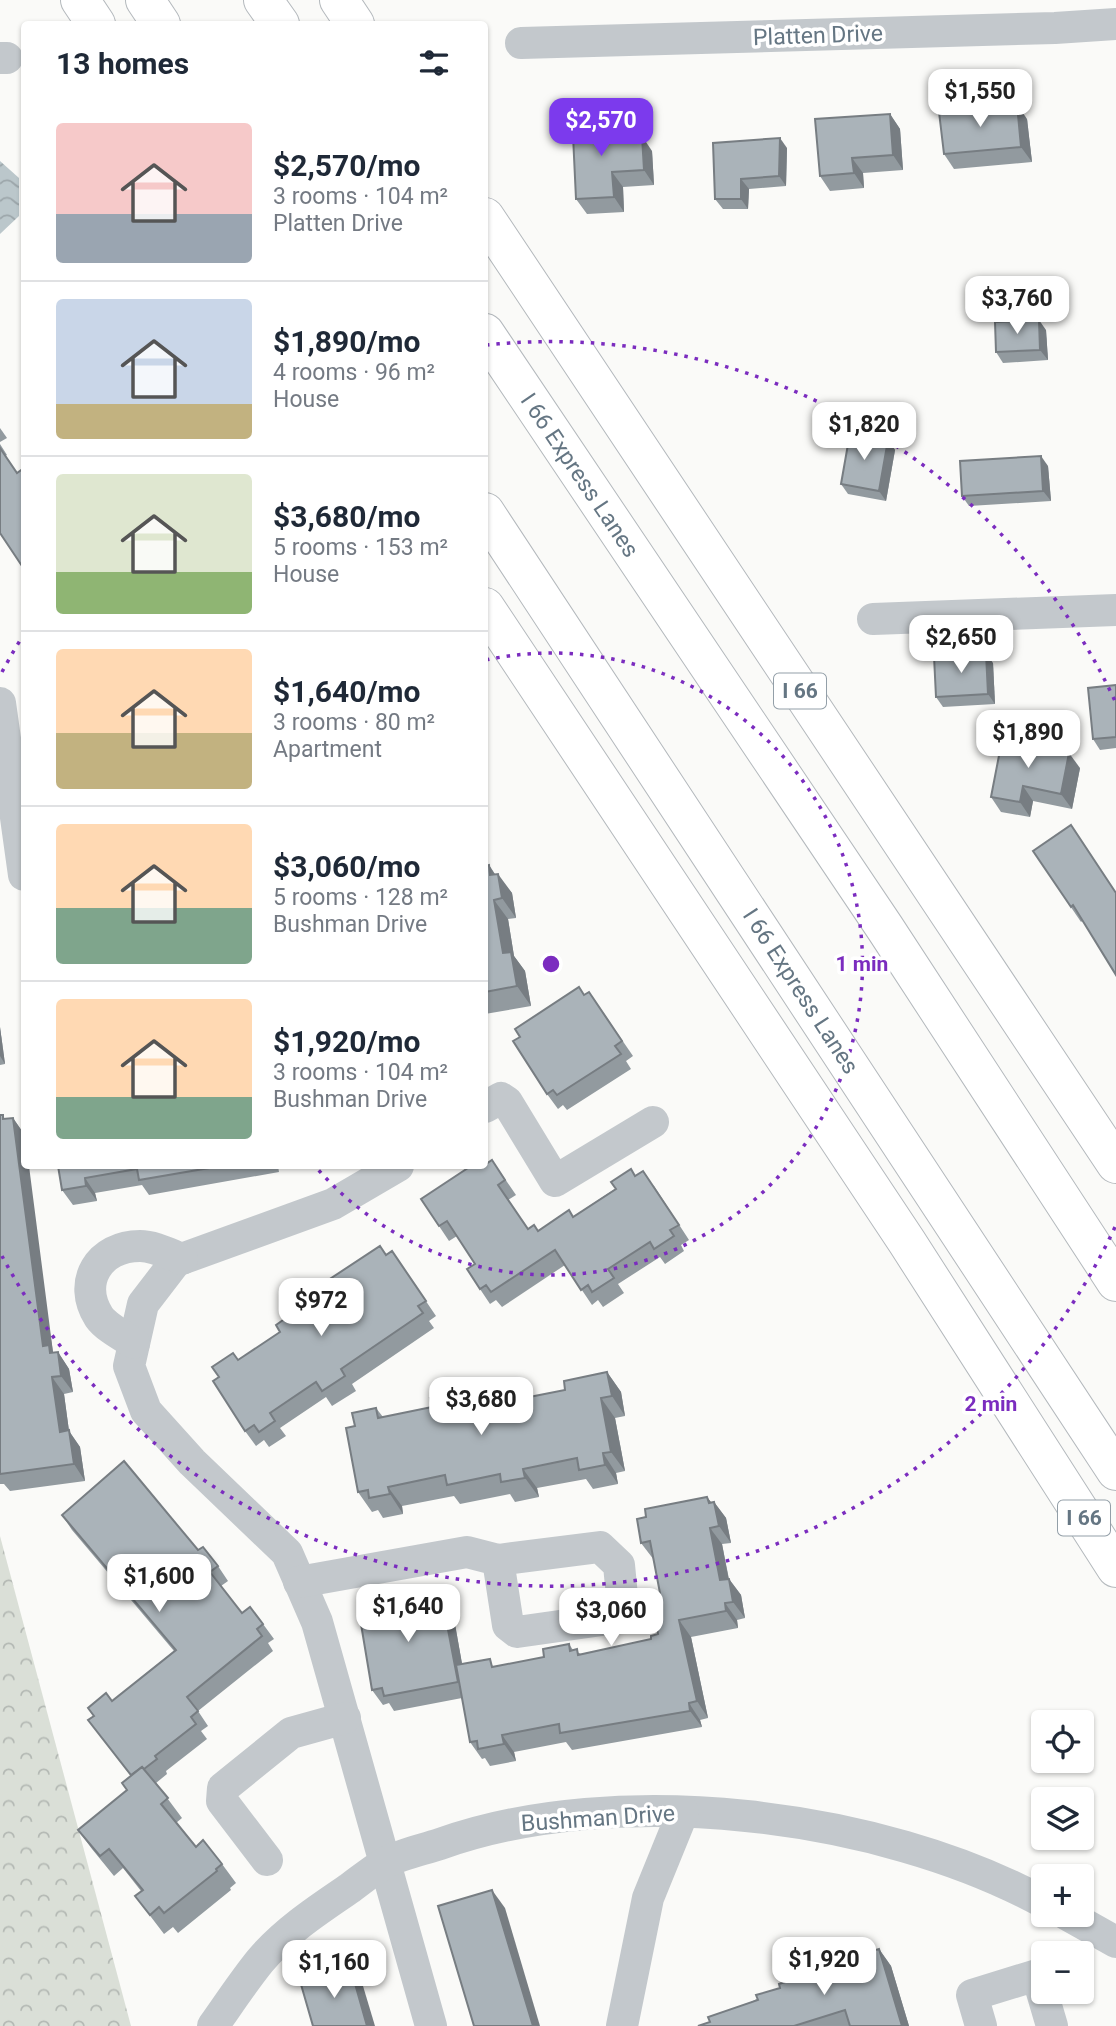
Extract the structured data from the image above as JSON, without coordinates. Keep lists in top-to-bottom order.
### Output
{
  "streets": {
    "highway": ["I 66 Express Lanes", "I 66"],
    "street": ["Platten Drive", "Bushman Drive"]
  },
  "page": {
    "heading": "13 homes",
    "price": [
      "$1,550",
      "$2,570",
      "$3,760",
      "$1,820",
      "$2,650",
      "$1,890",
      "$972",
      "$3,680",
      "$1,600",
      "$1,640",
      "$3,060",
      "$1,920",
      "$1,160"
    ],
    "list": [
      {
        "name": "$2,570/mo",
        "note": "3 rooms · 104 m² · Platten Drive"
      },
      {
        "name": "$1,890/mo",
        "note": "4 rooms · 96 m² · House"
      },
      {
        "name": "$3,680/mo",
        "note": "5 rooms · 153 m² · House"
      },
      {
        "name": "$1,640/mo",
        "note": "3 rooms · 80 m² · Apartment"
      },
      {
        "name": "$3,060/mo",
        "note": "5 rooms · 128 m² · Bushman Drive"
      },
      {
        "name": "$1,920/mo",
        "note": "3 rooms · 104 m² · Bushman Drive"
      }
    ],
    "map_buttons": ["+", "−"]
  },
  "rings": ["1 min", "2 min"]
}
